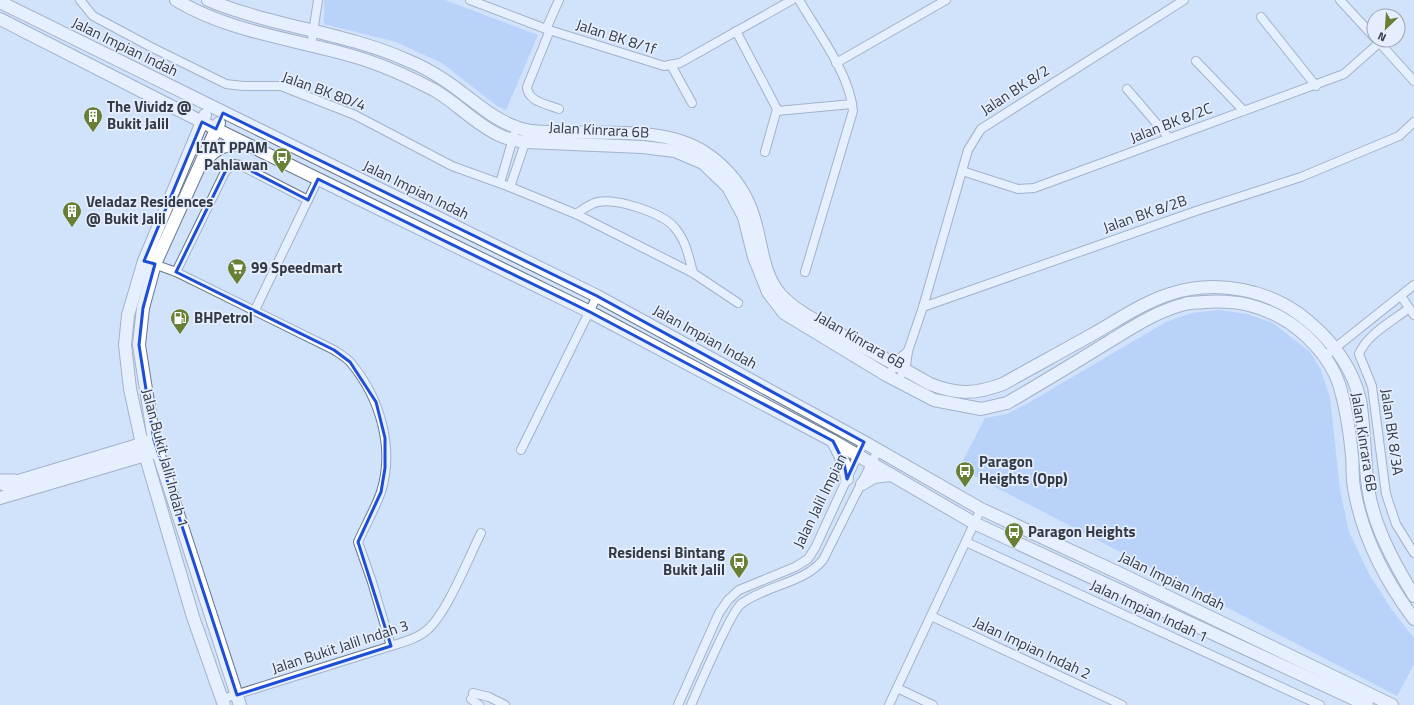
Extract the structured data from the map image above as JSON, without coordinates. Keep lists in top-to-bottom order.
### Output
{
  "streets": {
    "street": [
      "Jalan BK 8/1f",
      "Jalan Impian Indah",
      "Jalan BK 8/2",
      "Jalan BK 8D/4",
      "Jalan BK 8/2C",
      "Jalan Kinrara 6B",
      "Jalan BK 8/2B",
      "Jalan BK 8/3A",
      "Jalan Bukit Jalil Indah 1",
      "Jalan Jalil Impian",
      "Jalan Impian Indah 1",
      "Jalan Bukit Jalil Indah 3",
      "Jalan Impian Indah 2"
    ]
  },
  "crossings": [
    ["Jalan Impian Indah", "Jalan Bukit Jalil Indah 1"],
    ["Jalan Impian Indah", "Jalan Jalil Impian"],
    ["Jalan BK 8/2", "Jalan BK 8/2C"],
    ["Jalan BK 8/2", "Jalan BK 8/2B"],
    ["Jalan Bukit Jalil Indah 1", "Jalan Bukit Jalil Indah 3"]
  ],
  "places": {
    "building": ["The Vividz @ Bukit Jalil", "Veladaz Residences @ Bukit Jalil"],
    "bus stop": [
      "LTAT PPAM Pahlawan",
      "Paragon Heights (Opp)",
      "Paragon Heights",
      "Residensi Bintang Bukit Jalil"
    ],
    "supermarket": ["99 Speedmart"],
    "fuel station": ["BHPetrol"]
  },
  "north": "bottom left"
}
